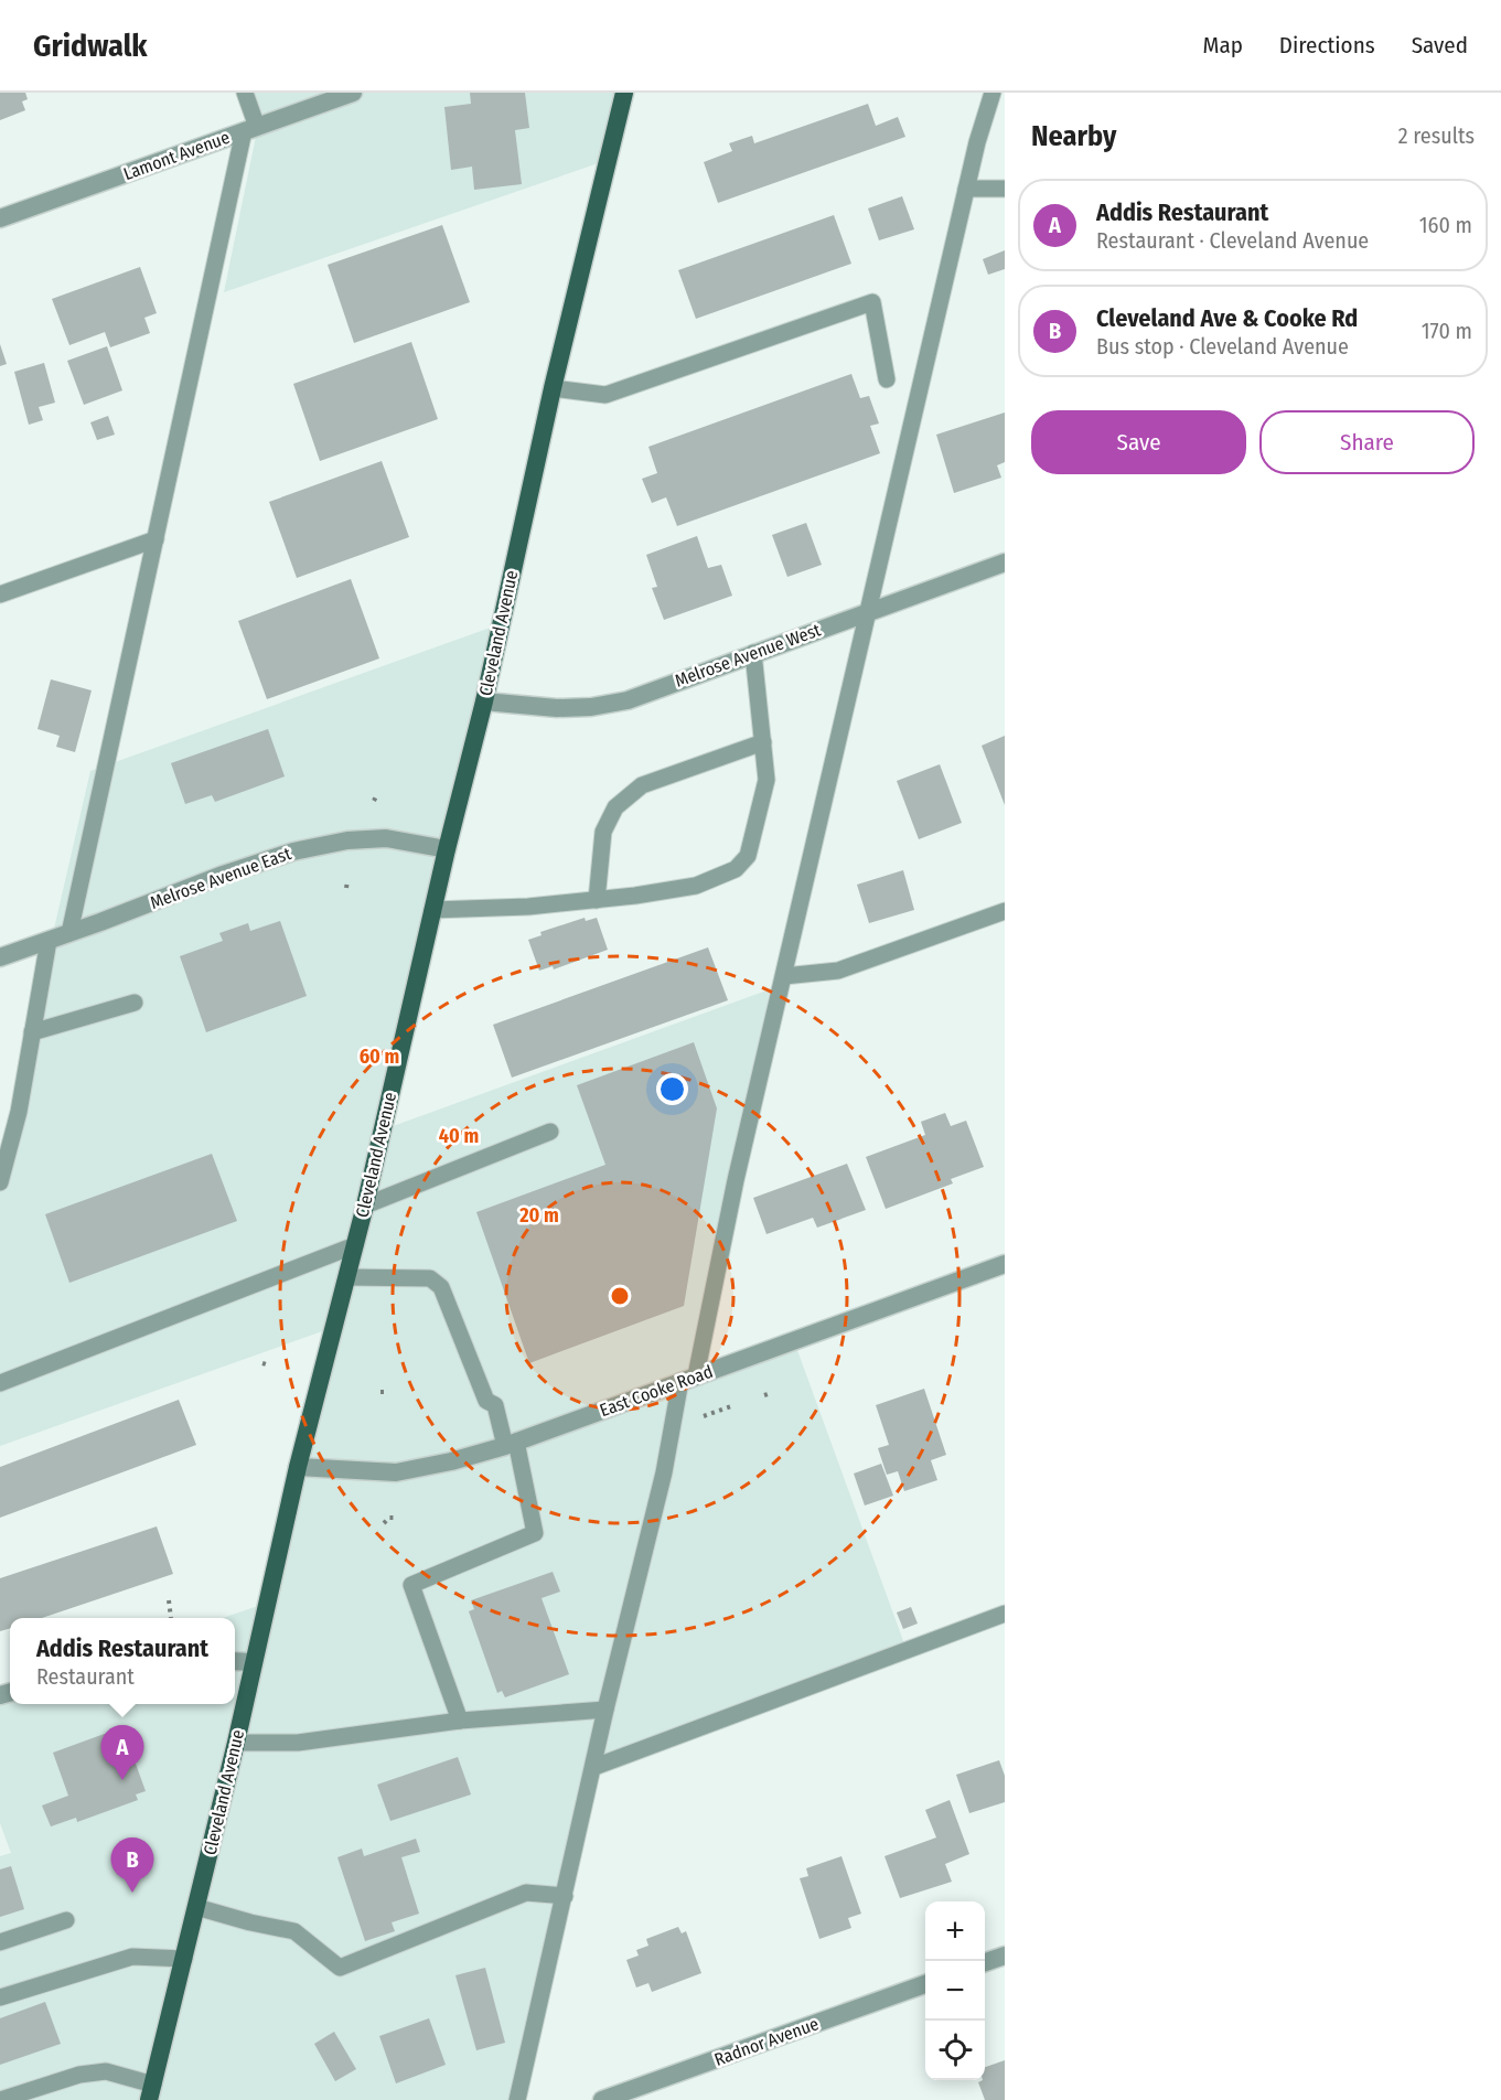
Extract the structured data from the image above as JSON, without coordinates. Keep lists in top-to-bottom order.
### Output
{
  "streets": {
    "main road": ["Cleveland Avenue"],
    "street": [
      "Lamont Avenue",
      "Melrose Avenue West",
      "Melrose Avenue East",
      "East Cooke Road",
      "Radnor Avenue"
    ]
  },
  "crossings": [
    ["Cleveland Avenue", "Melrose Avenue West"],
    ["Cleveland Avenue", "Melrose Avenue East"],
    ["Cleveland Avenue", "East Cooke Road"]
  ],
  "page": {
    "header": "Gridwalk",
    "nav": ["Map", "Directions", "Saved"],
    "heading": ["Nearby", "2 results"],
    "list": [
      {
        "mark": "A",
        "name": "Addis Restaurant",
        "note": "Restaurant · Cleveland Avenue",
        "value": "160 m"
      },
      {
        "mark": "B",
        "name": "Cleveland Ave & Cooke Rd",
        "note": "Bus stop · Cleveland Avenue",
        "value": "170 m"
      }
    ],
    "buttons": ["Save", "Share"],
    "popup": ["Addis Restaurant", "Restaurant"],
    "pins": ["A", "B"],
    "map_buttons": ["+", "−"]
  },
  "rings": ["60 m", "40 m", "20 m"]
}
